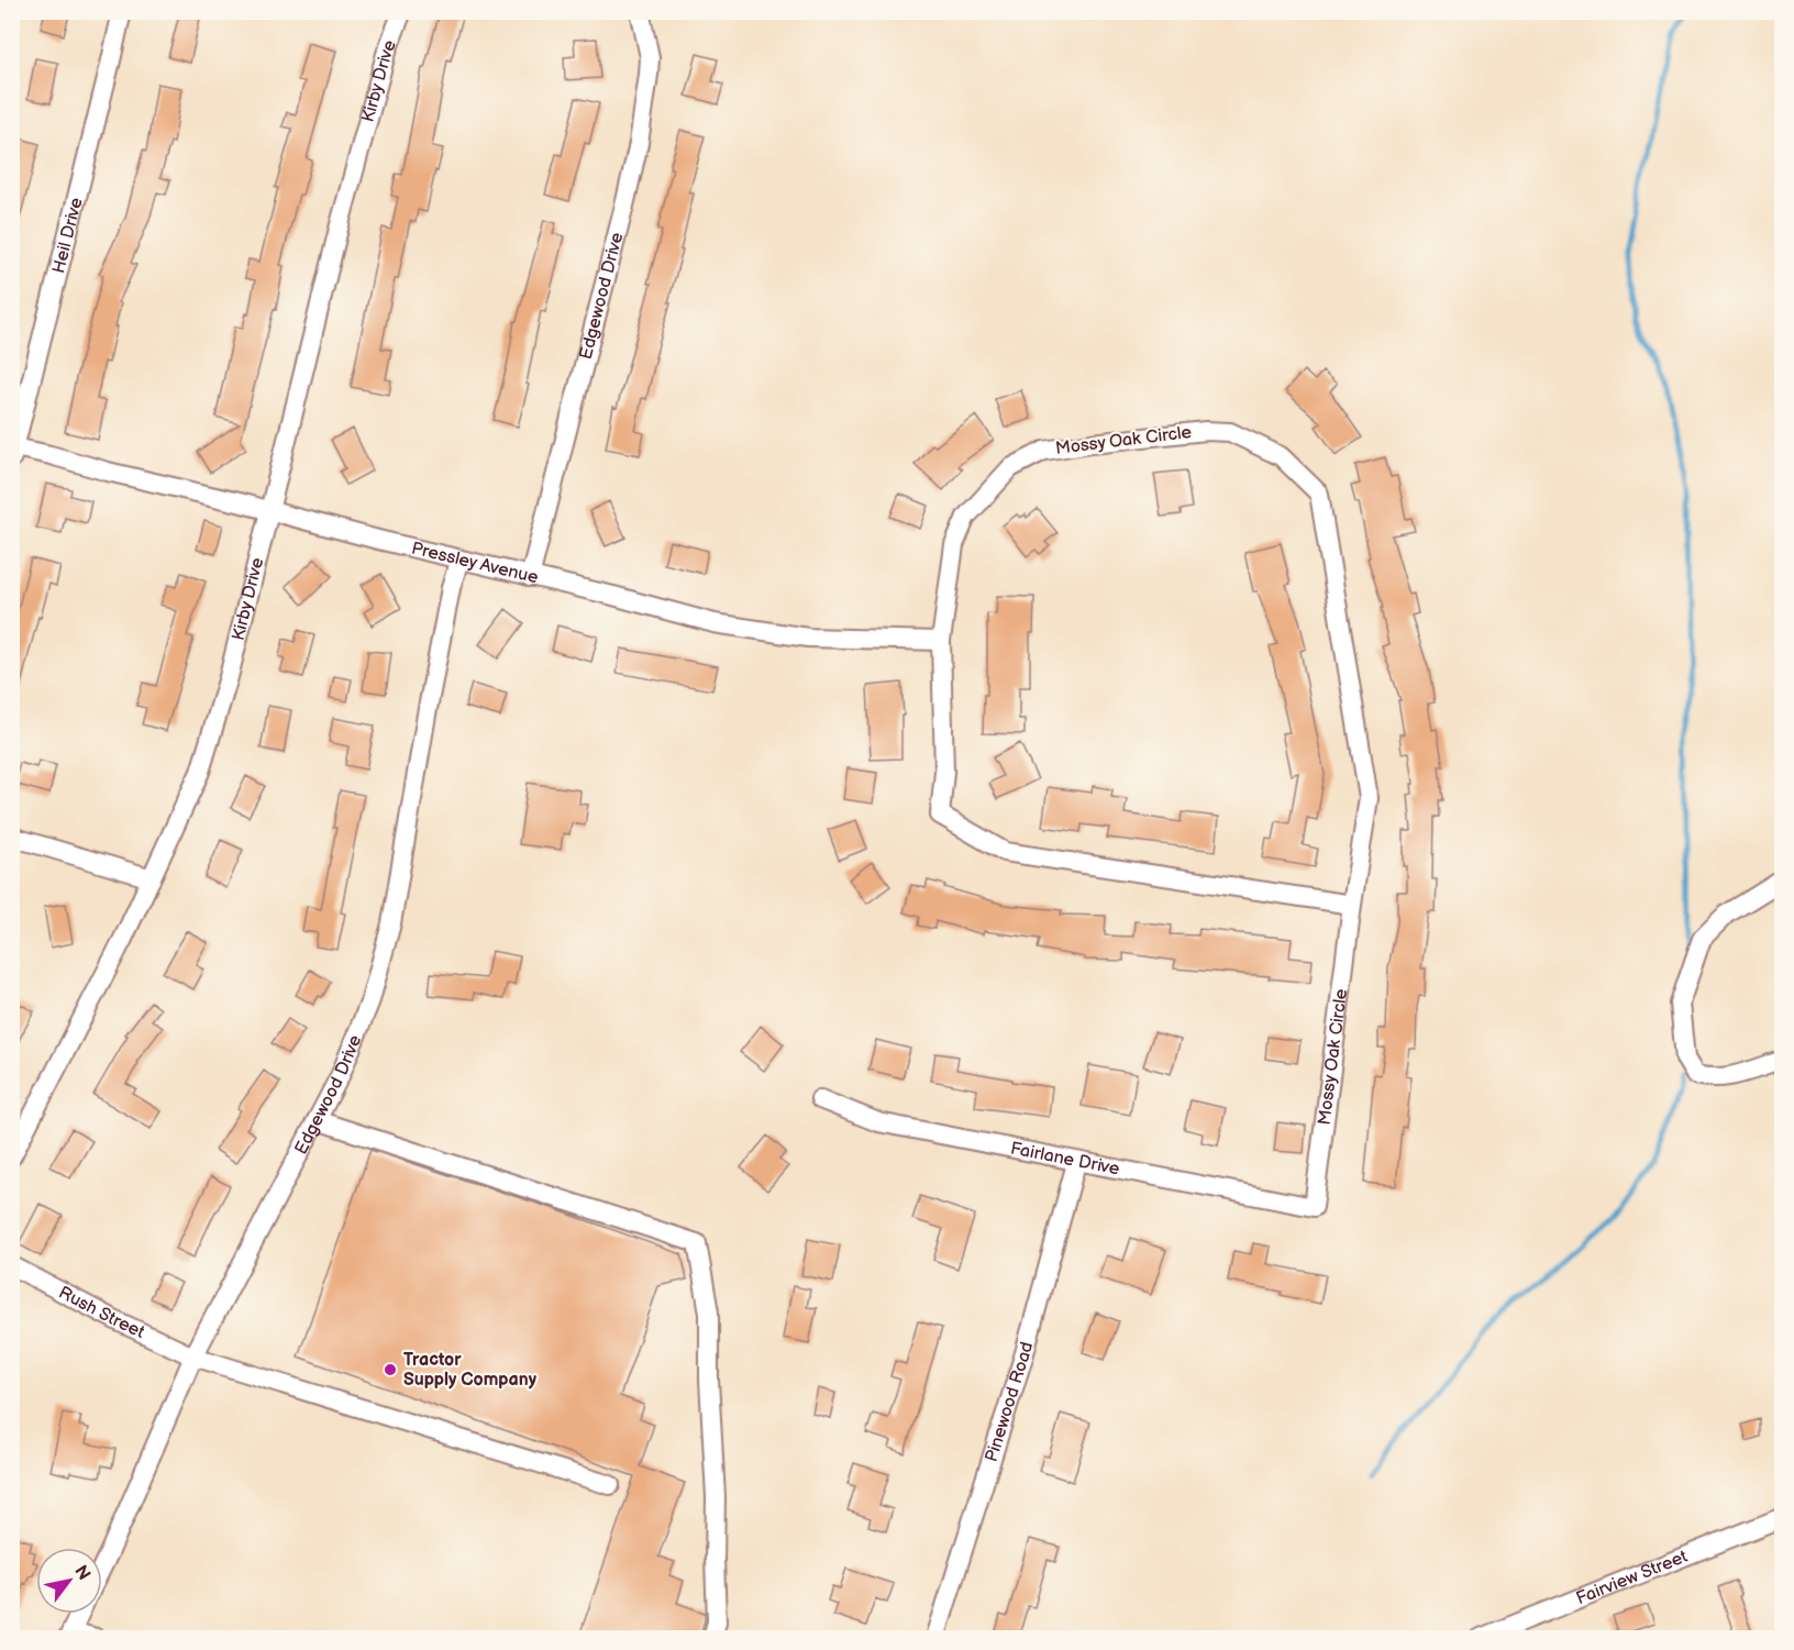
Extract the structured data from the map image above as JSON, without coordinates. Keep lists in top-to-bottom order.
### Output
{
  "streets": {
    "street": [
      "Kirby Drive",
      "Heil Drive",
      "Edgewood Drive",
      "Mossy Oak Circle",
      "Pressley Avenue",
      "Fairlane Drive",
      "Rush Street",
      "Pinewood Road",
      "Fairview Street"
    ]
  },
  "crossings": [
    ["Kirby Drive", "Pressley Avenue"],
    ["Heil Drive", "Pressley Avenue"],
    ["Edgewood Drive", "Pressley Avenue"],
    ["Edgewood Drive", "Rush Street"],
    ["Mossy Oak Circle", "Pressley Avenue"],
    ["Mossy Oak Circle", "Fairlane Drive"],
    ["Fairlane Drive", "Pinewood Road"]
  ],
  "places": ["Tractor Supply Company"],
  "north": "top right"
}
